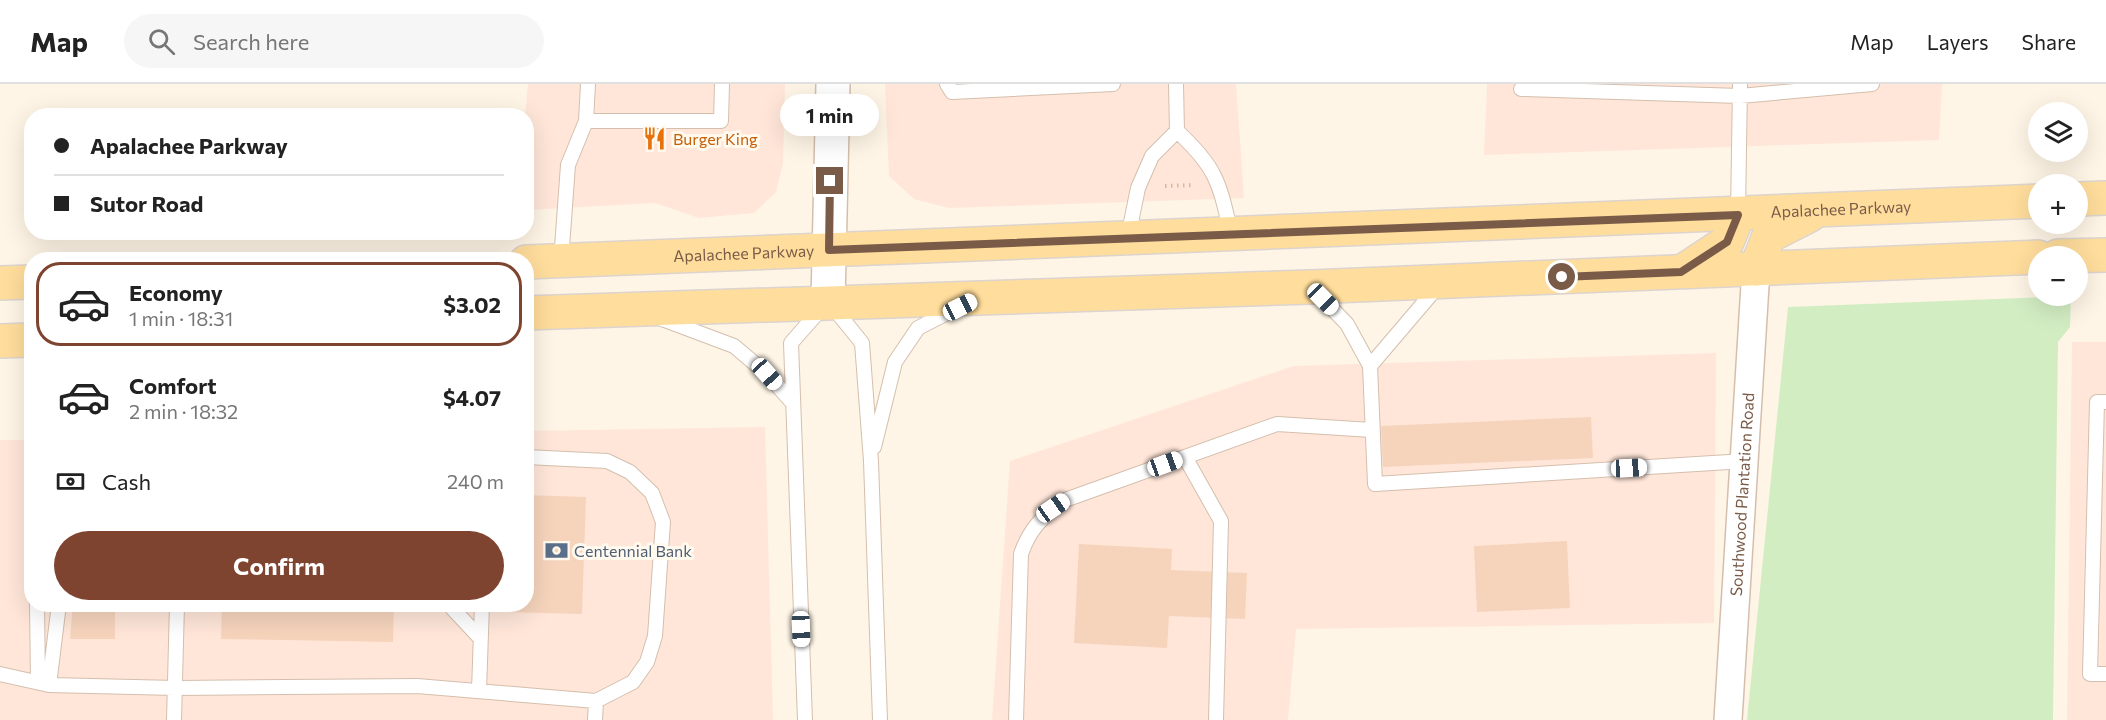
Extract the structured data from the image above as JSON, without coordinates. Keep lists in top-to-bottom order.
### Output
{
  "streets": {
    "main road": ["Apalachee Parkway"],
    "street": ["Southwood Plantation Road"]
  },
  "places": {
    "restaurant": ["Burger King"],
    "bank": ["Centennial Bank"]
  },
  "page": {
    "header": "Map",
    "search": "Search here",
    "nav": ["Map", "Layers", "Share"],
    "bubble": "1 min",
    "map_buttons": ["+", "−"],
    "banner": ["Apalachee Parkway", "Sutor Road"],
    "list": [
      {
        "name": "Economy",
        "note": "1 min · 18:31",
        "value": "$3.02"
      },
      {
        "name": "Comfort",
        "note": "2 min · 18:32",
        "value": "$4.07"
      }
    ],
    "pay": ["Cash", "240 m"],
    "buttons": "Confirm"
  }
}
